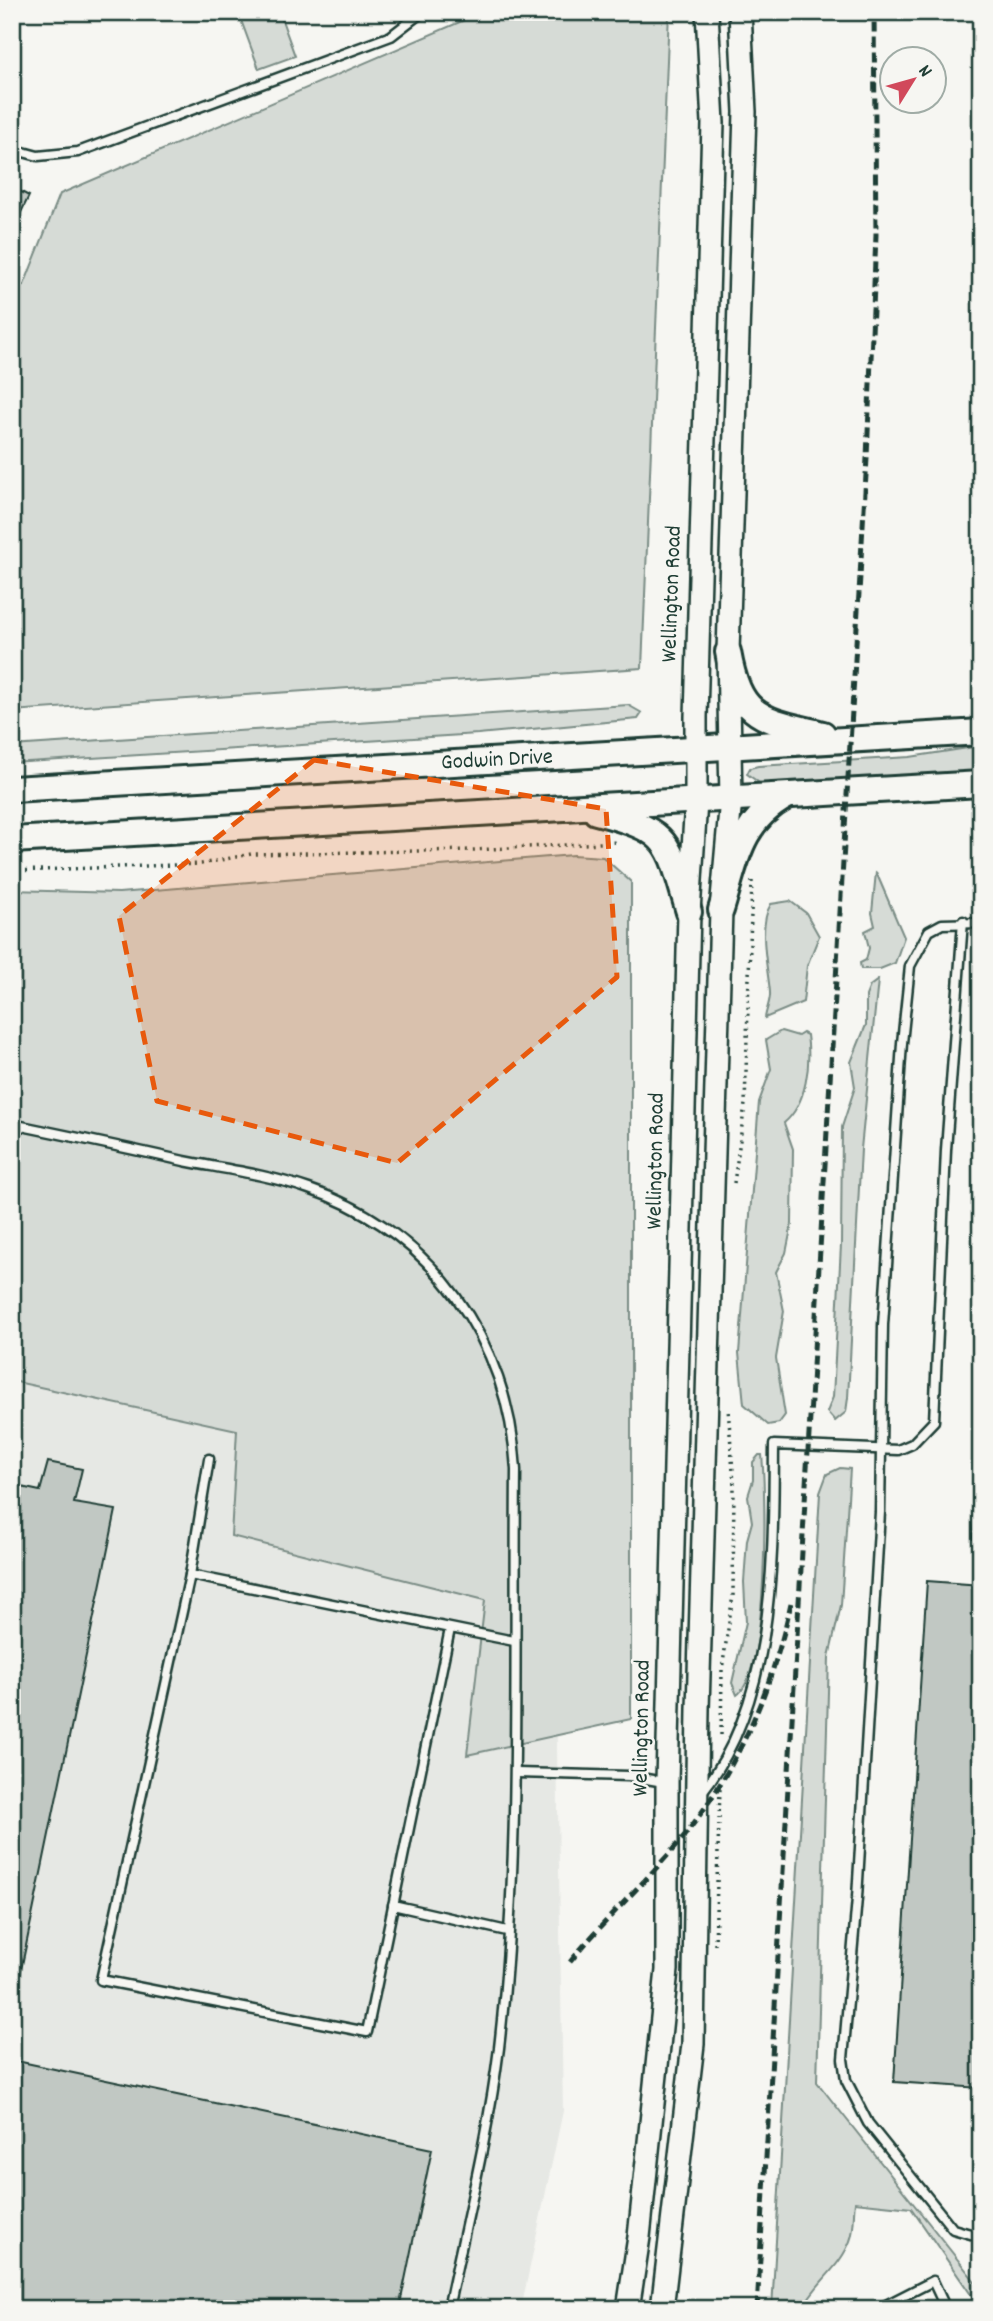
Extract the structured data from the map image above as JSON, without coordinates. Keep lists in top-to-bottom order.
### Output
{
  "streets": {
    "main road": ["Wellington Road", "Godwin Drive"]
  },
  "crossings": [
    ["Wellington Road", "Godwin Drive"]
  ],
  "north": "top right"
}
